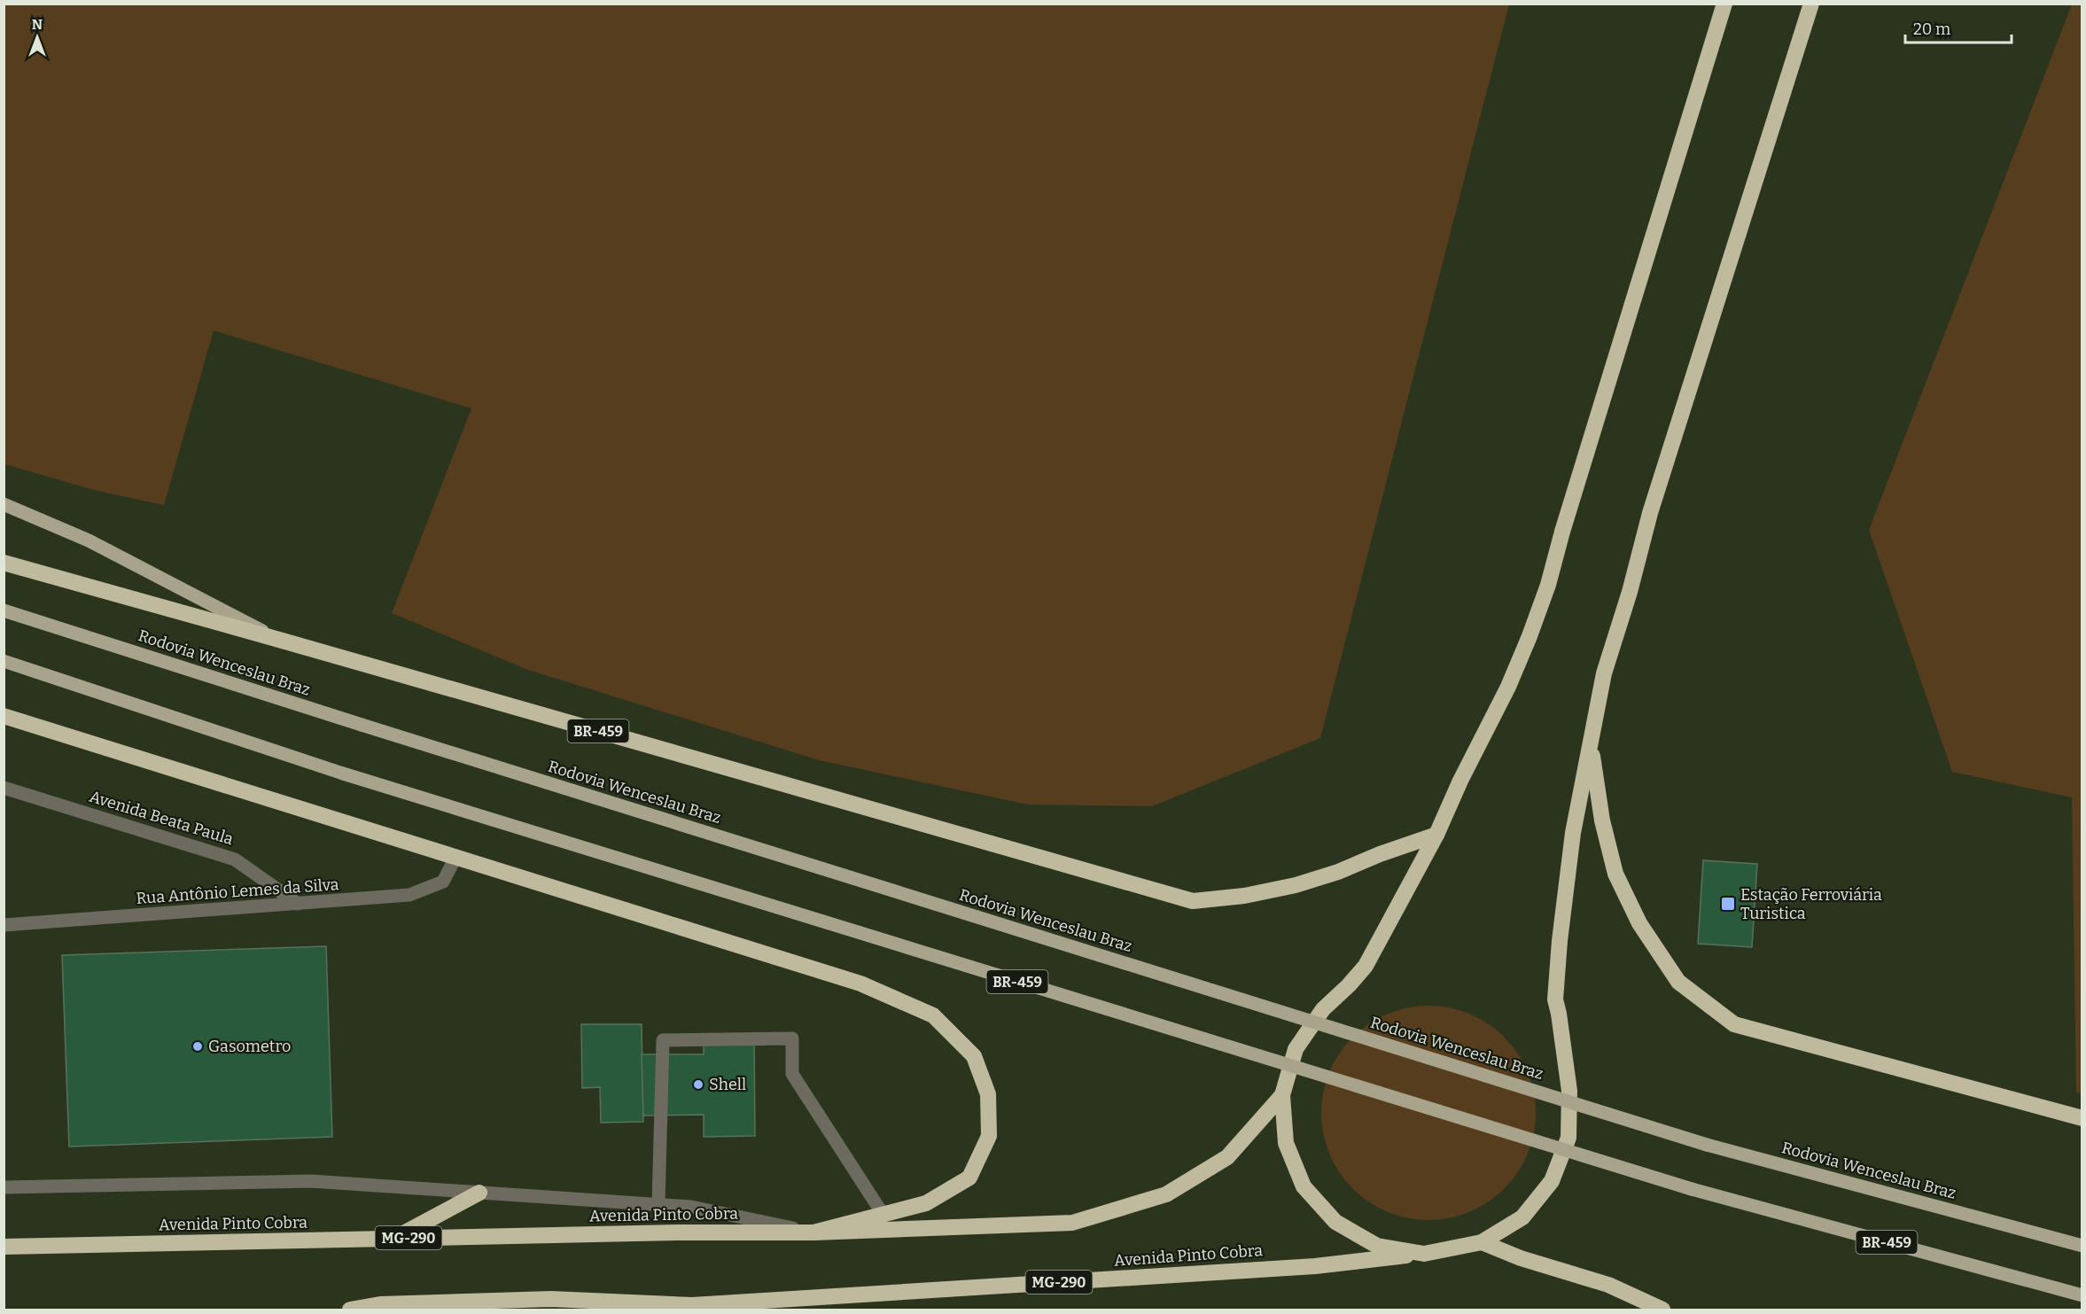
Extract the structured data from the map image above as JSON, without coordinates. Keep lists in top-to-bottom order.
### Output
{
  "streets": {
    "highway": ["BR-459", "Avenida Pinto Cobra", "MG-290"],
    "main road": ["Rodovia Wenceslau Braz"],
    "street": ["Avenida Beata Paula", "Rua Antônio Lemes da Silva"]
  },
  "crossings": [
    ["Avenida Beata Paula", "Rua Antônio Lemes da Silva"]
  ],
  "places": {
    "transit": ["Estação Ferroviária Turistica"],
    "other": ["Gasometro", "Shell"]
  },
  "scale_bar": "20 m",
  "north": "top"
}
